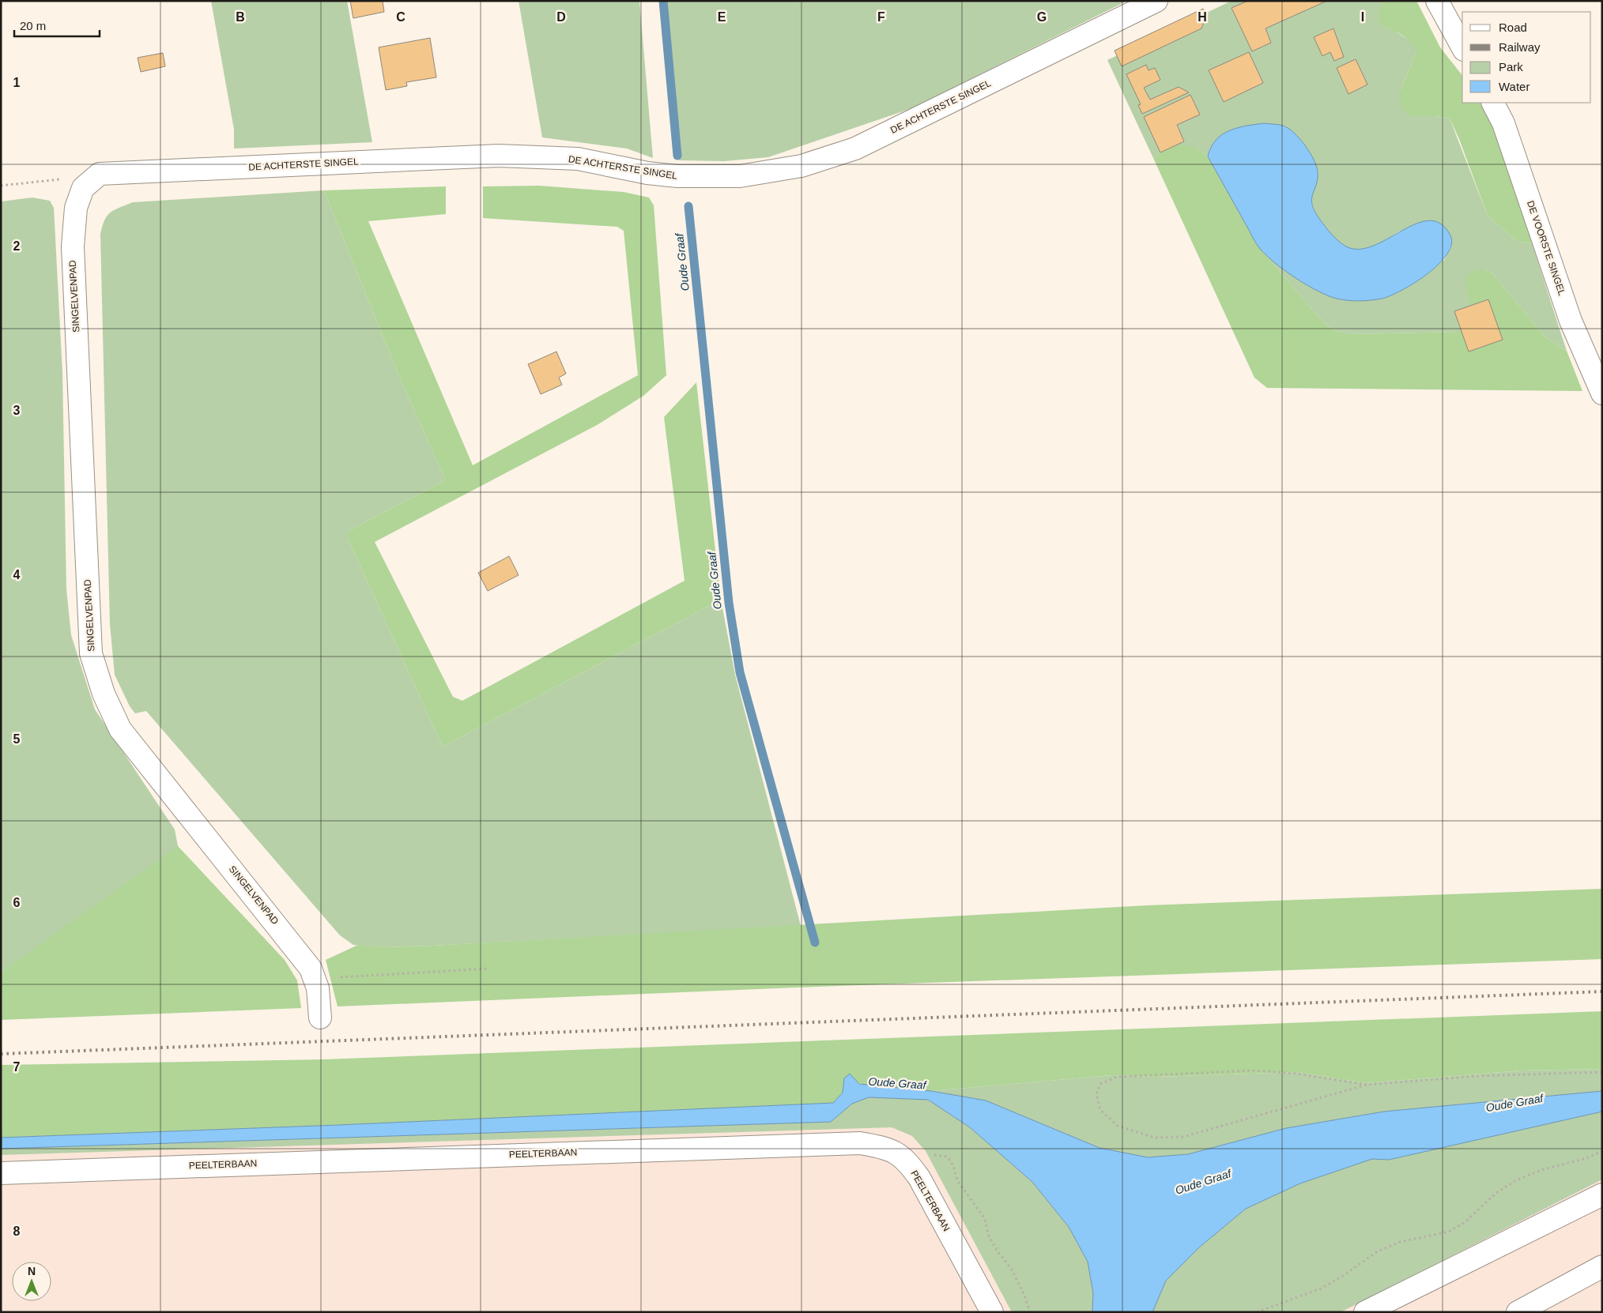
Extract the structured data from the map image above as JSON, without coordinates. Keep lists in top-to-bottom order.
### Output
{
  "streets": {
    "street": [
      "DE ACHTERSTE SINGEL",
      "DE VOORSTE SINGEL",
      "SINGELVENPAD",
      "PEELTERBAAN"
    ]
  },
  "crossings": [
    ["DE ACHTERSTE SINGEL", "SINGELVENPAD"]
  ],
  "water": ["Oude Graaf"],
  "legend": [
    "Road",
    "Railway",
    "Park",
    "Water"
  ],
  "scale_bar": "20 m",
  "north": "top",
  "grid": {
    "columns": [
      "B",
      "C",
      "D",
      "E",
      "F",
      "G",
      "H",
      "I"
    ],
    "rows": [
      "1",
      "2",
      "3",
      "4",
      "5",
      "6",
      "7",
      "8"
    ]
  }
}
